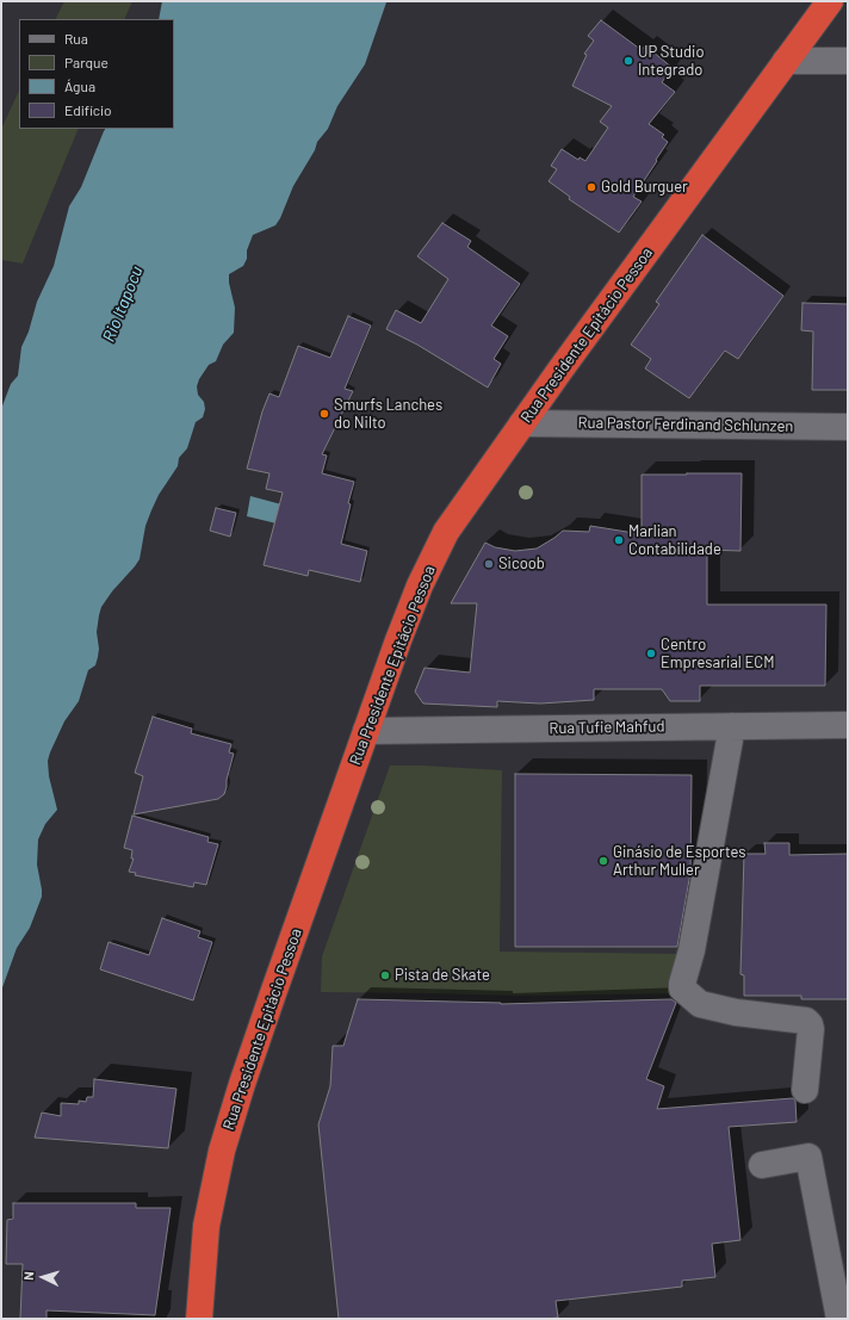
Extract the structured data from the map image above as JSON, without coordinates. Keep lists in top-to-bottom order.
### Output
{
  "streets": {
    "highway": ["Rua Presidente Epitácio Pessoa"],
    "street": ["Rua Pastor Ferdinand Schlunzen", "Rua Tufie Mahfud"]
  },
  "crossings": [
    ["Rua Presidente Epitácio Pessoa", "Rua Pastor Ferdinand Schlunzen"],
    ["Rua Presidente Epitácio Pessoa", "Rua Tufie Mahfud"]
  ],
  "water": ["Rio Itapocu"],
  "places": [
    "UP Studio Integrado",
    "Gold Burguer",
    "Smurfs Lanches do Nilto",
    "Marlian Contabilidade",
    "Sicoob",
    "Centro Empresarial ECM",
    "Ginásio de Esportes Arthur Muller",
    "Pista de Skate"
  ],
  "legend": [
    "Rua",
    "Parque",
    "Água",
    "Edifício"
  ],
  "north": "left"
}
